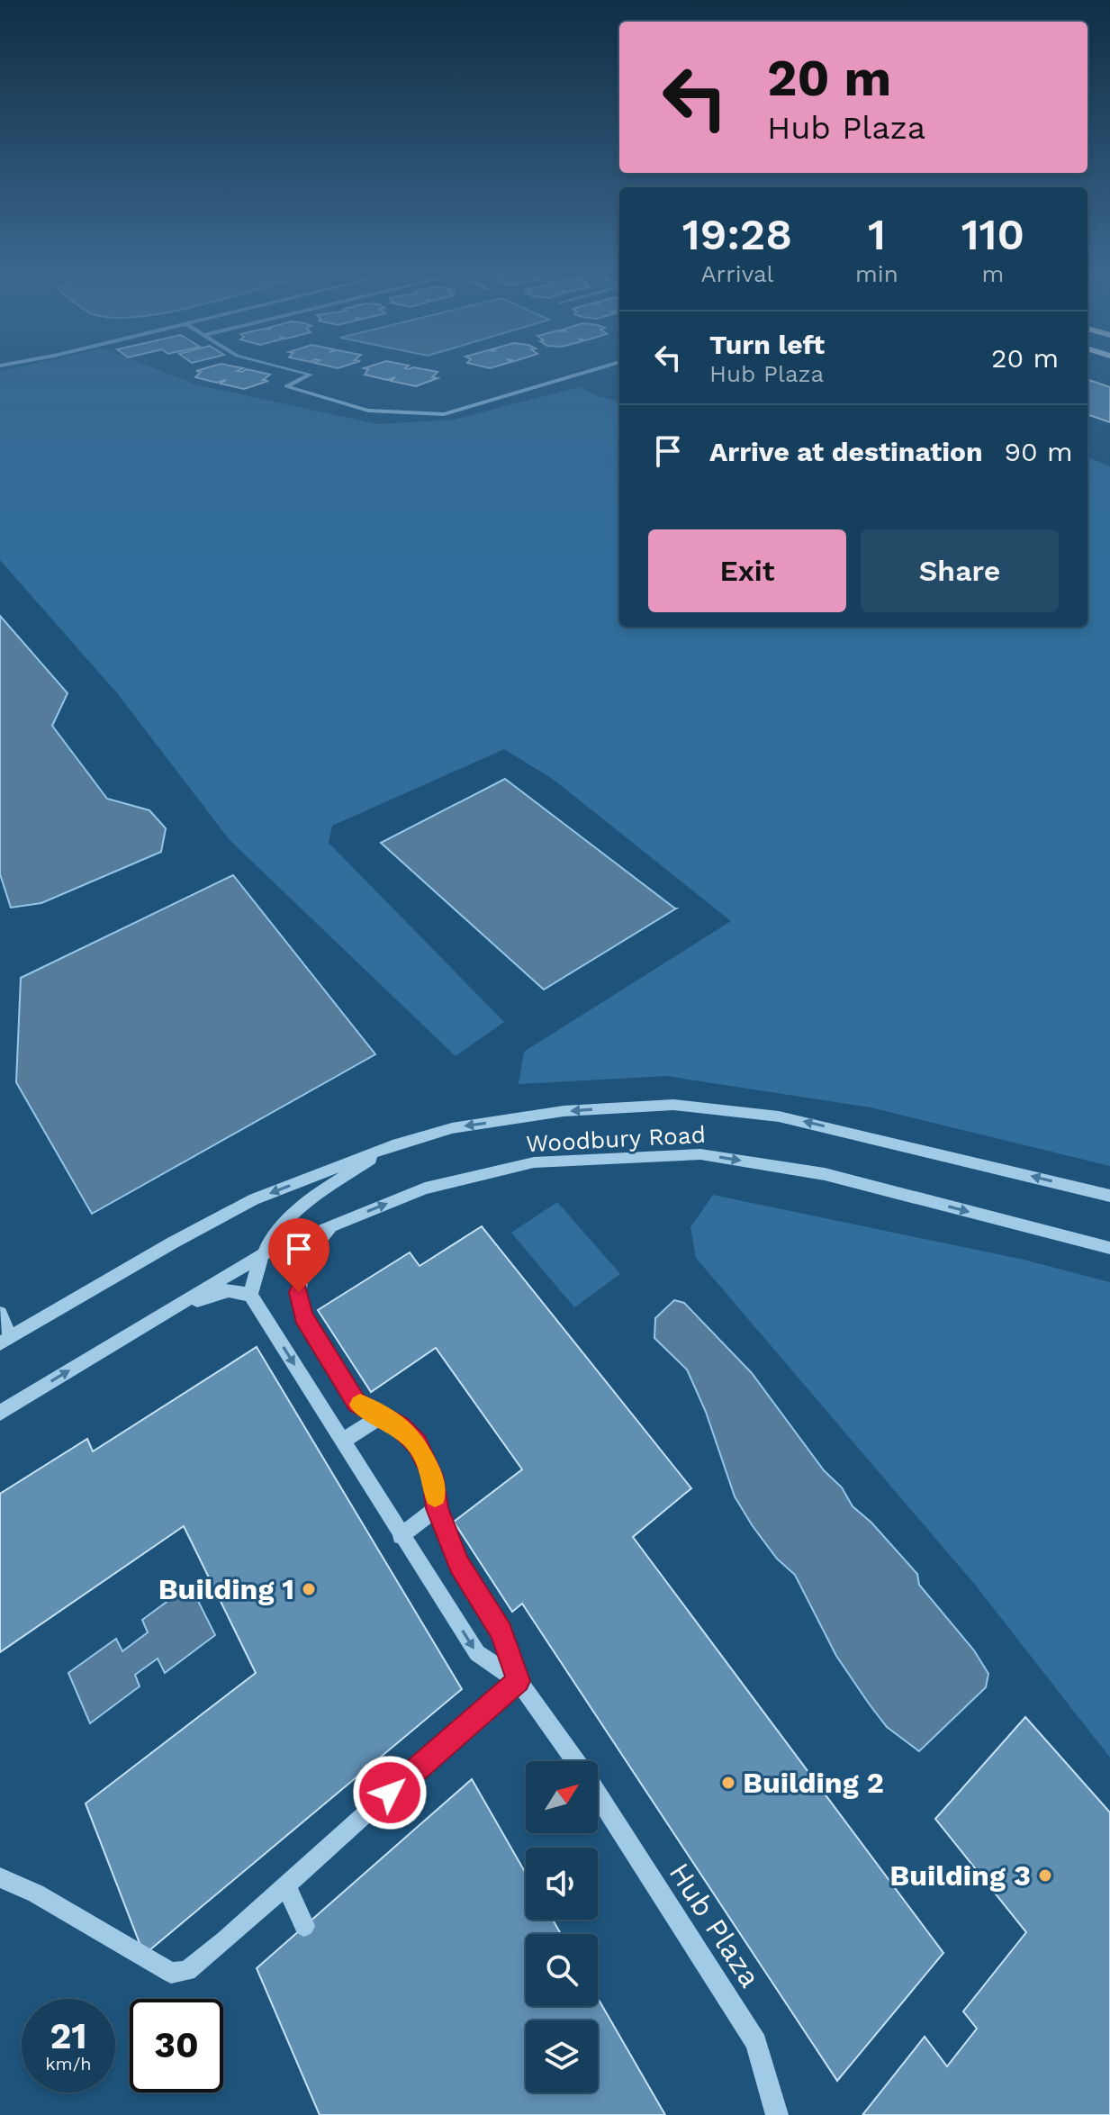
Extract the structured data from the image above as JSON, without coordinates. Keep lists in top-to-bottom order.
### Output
{
  "streets": {
    "street": ["Woodbury Road", "Hub Plaza"]
  },
  "crossings": [
    ["Woodbury Road", "Hub Plaza"]
  ],
  "places": ["Building 1", "Building 2", "Building 3"],
  "north": "top right",
  "page": {
    "turn": ["20 m", "Hub Plaza"],
    "eta": [
      "19:28",
      "Arrival",
      "1",
      "min",
      "110",
      "m"
    ],
    "list": [
      {
        "name": "Turn left",
        "note": "Hub Plaza",
        "value": "20 m"
      },
      {
        "name": "Arrive at destination",
        "value": "90 m"
      }
    ],
    "buttons": ["Exit", "Share"],
    "speed": "21 km/h",
    "limit": "30"
  }
}
